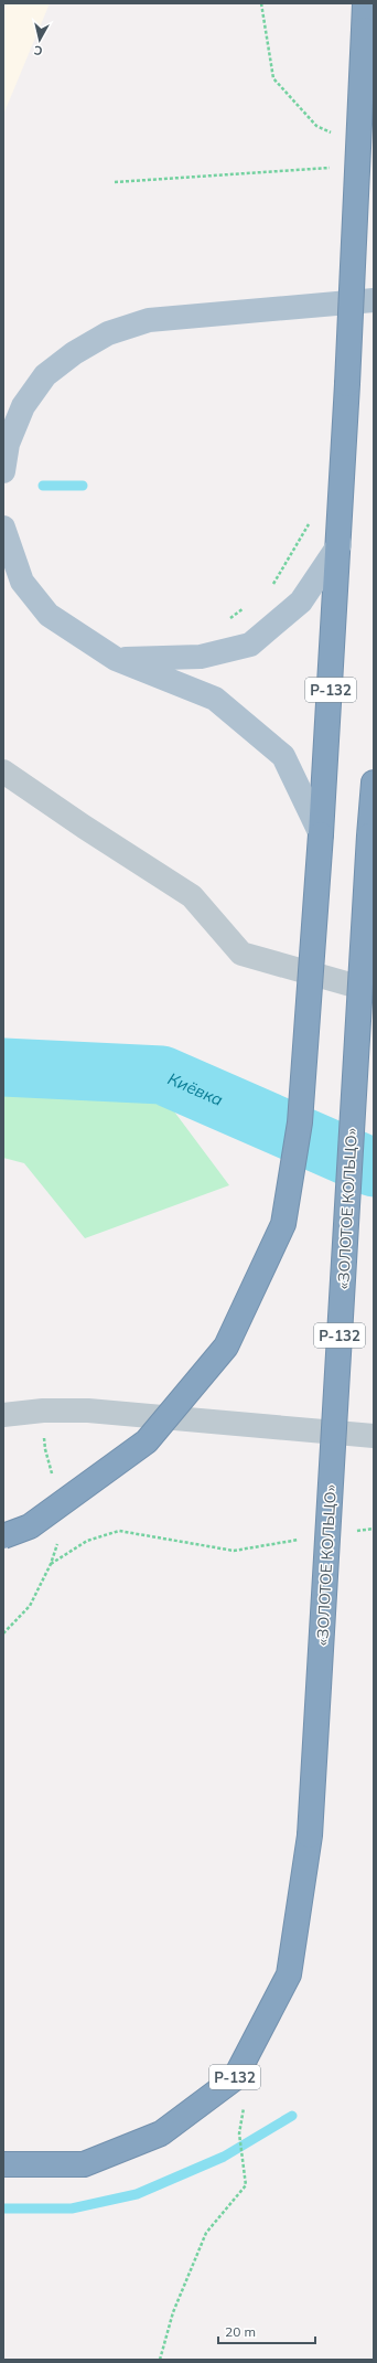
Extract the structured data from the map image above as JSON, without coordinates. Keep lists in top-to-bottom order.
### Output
{
  "streets": {
    "highway": ["Р-132", "«ЗОЛОТОЕ КОЛЬЦО»"]
  },
  "water": ["Киёвка"],
  "scale_bar": "20 m",
  "north": "bottom"
}
